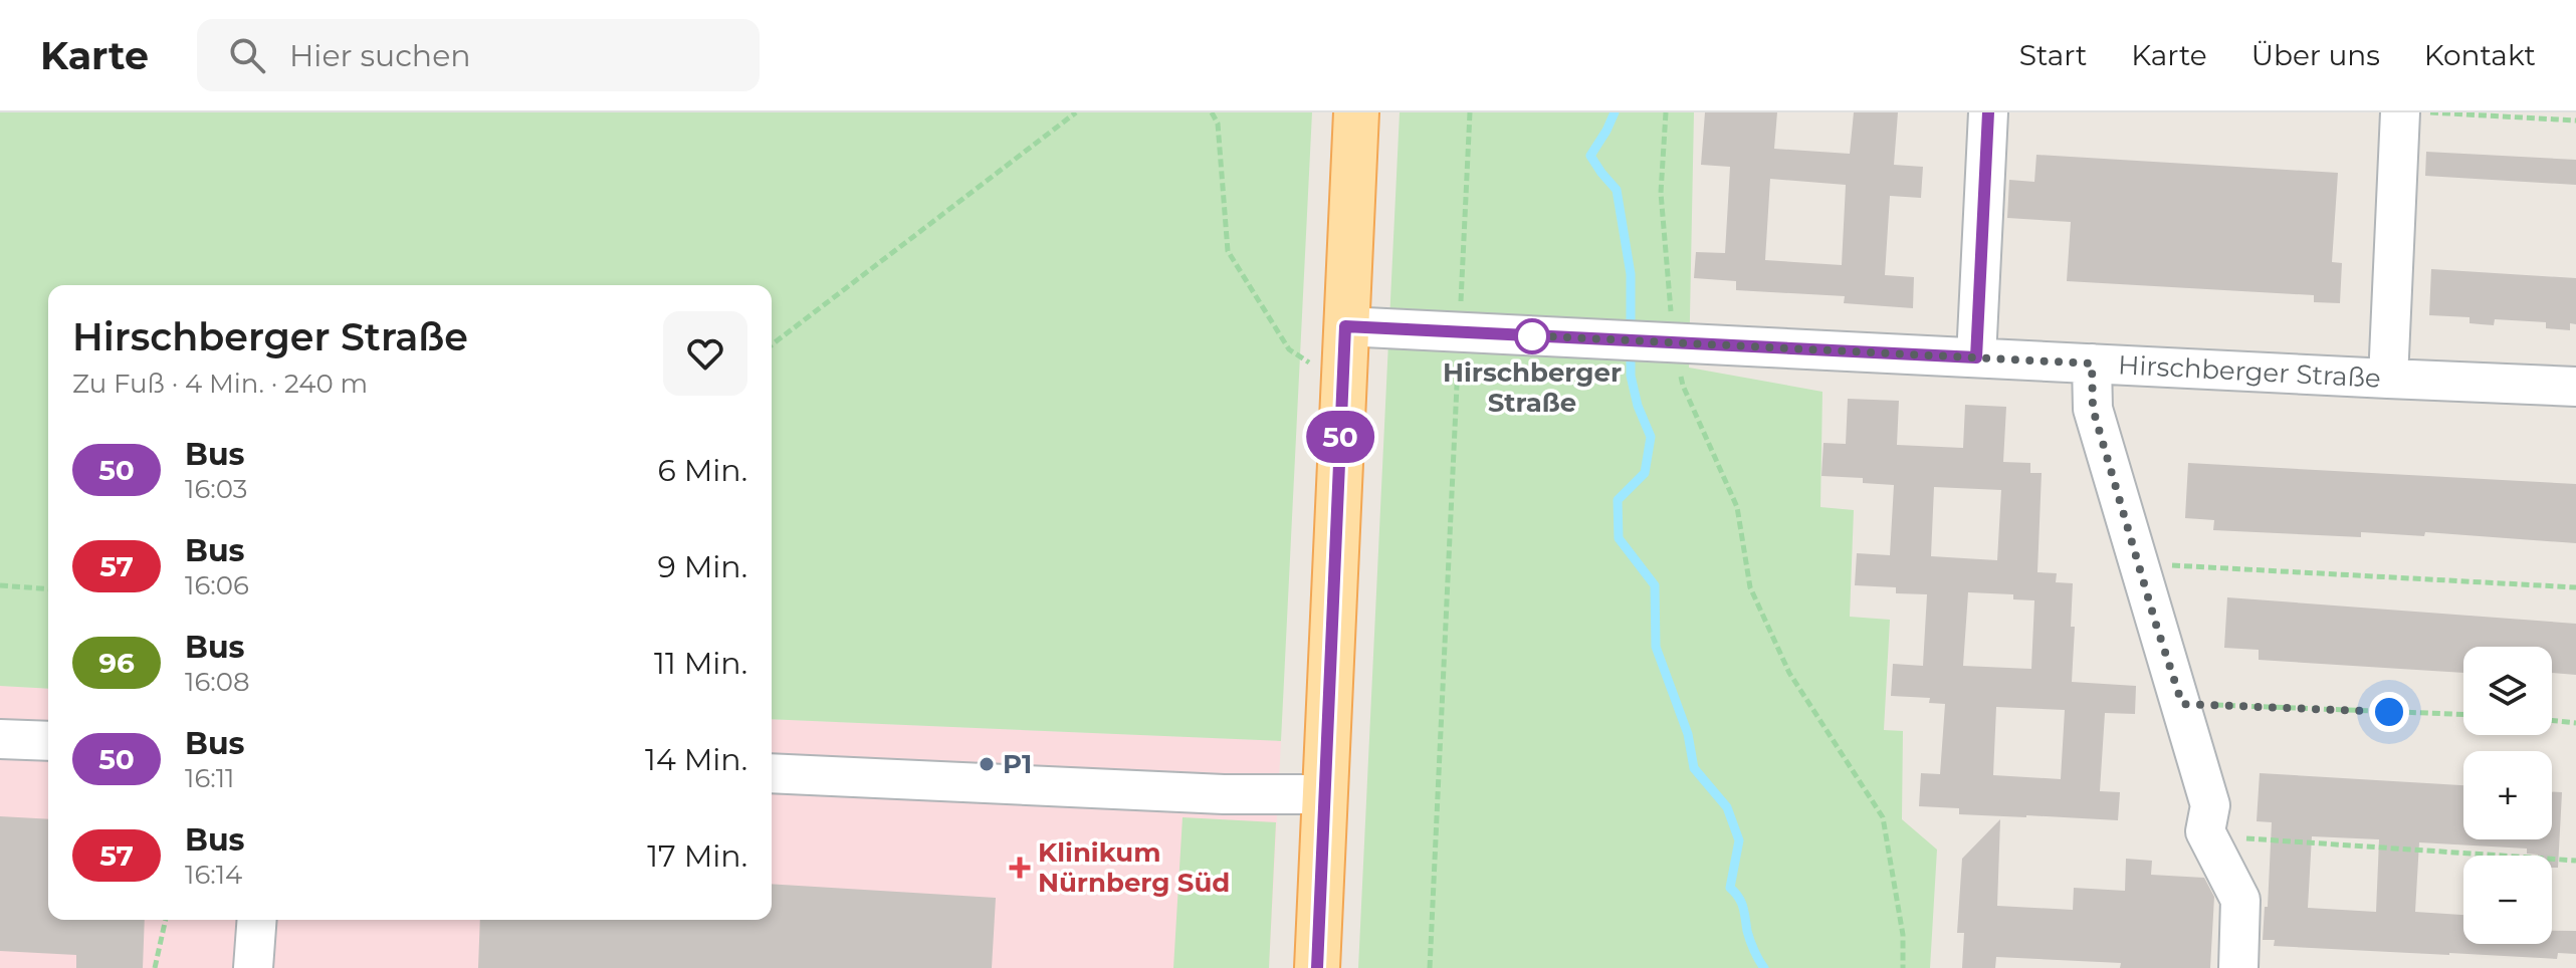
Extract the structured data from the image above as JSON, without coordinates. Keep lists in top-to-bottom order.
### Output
{
  "streets": {
    "street": ["Hirschberger Straße"]
  },
  "places": {
    "other": ["Hirschberger Straße", "P1"],
    "health": ["Klinikum Nürnberg Süd"]
  },
  "lines": ["bus line 50"],
  "page": {
    "header": "Karte",
    "search": "Hier suchen",
    "nav": [
      "Start",
      "Karte",
      "Über uns",
      "Kontakt"
    ],
    "on_map": "50",
    "heading": ["Hirschberger Straße", "Zu Fuß · 4 Min. · 240 m"],
    "list": [
      {
        "mark": "50",
        "name": "Bus",
        "note": "16:03",
        "value": "6 Min."
      },
      {
        "mark": "57",
        "name": "Bus",
        "note": "16:06",
        "value": "9 Min."
      },
      {
        "mark": "96",
        "name": "Bus",
        "note": "16:08",
        "value": "11 Min."
      },
      {
        "mark": "50",
        "name": "Bus",
        "note": "16:11",
        "value": "14 Min."
      },
      {
        "mark": "57",
        "name": "Bus",
        "note": "16:14",
        "value": "17 Min."
      }
    ],
    "map_buttons": ["+", "−"]
  }
}
